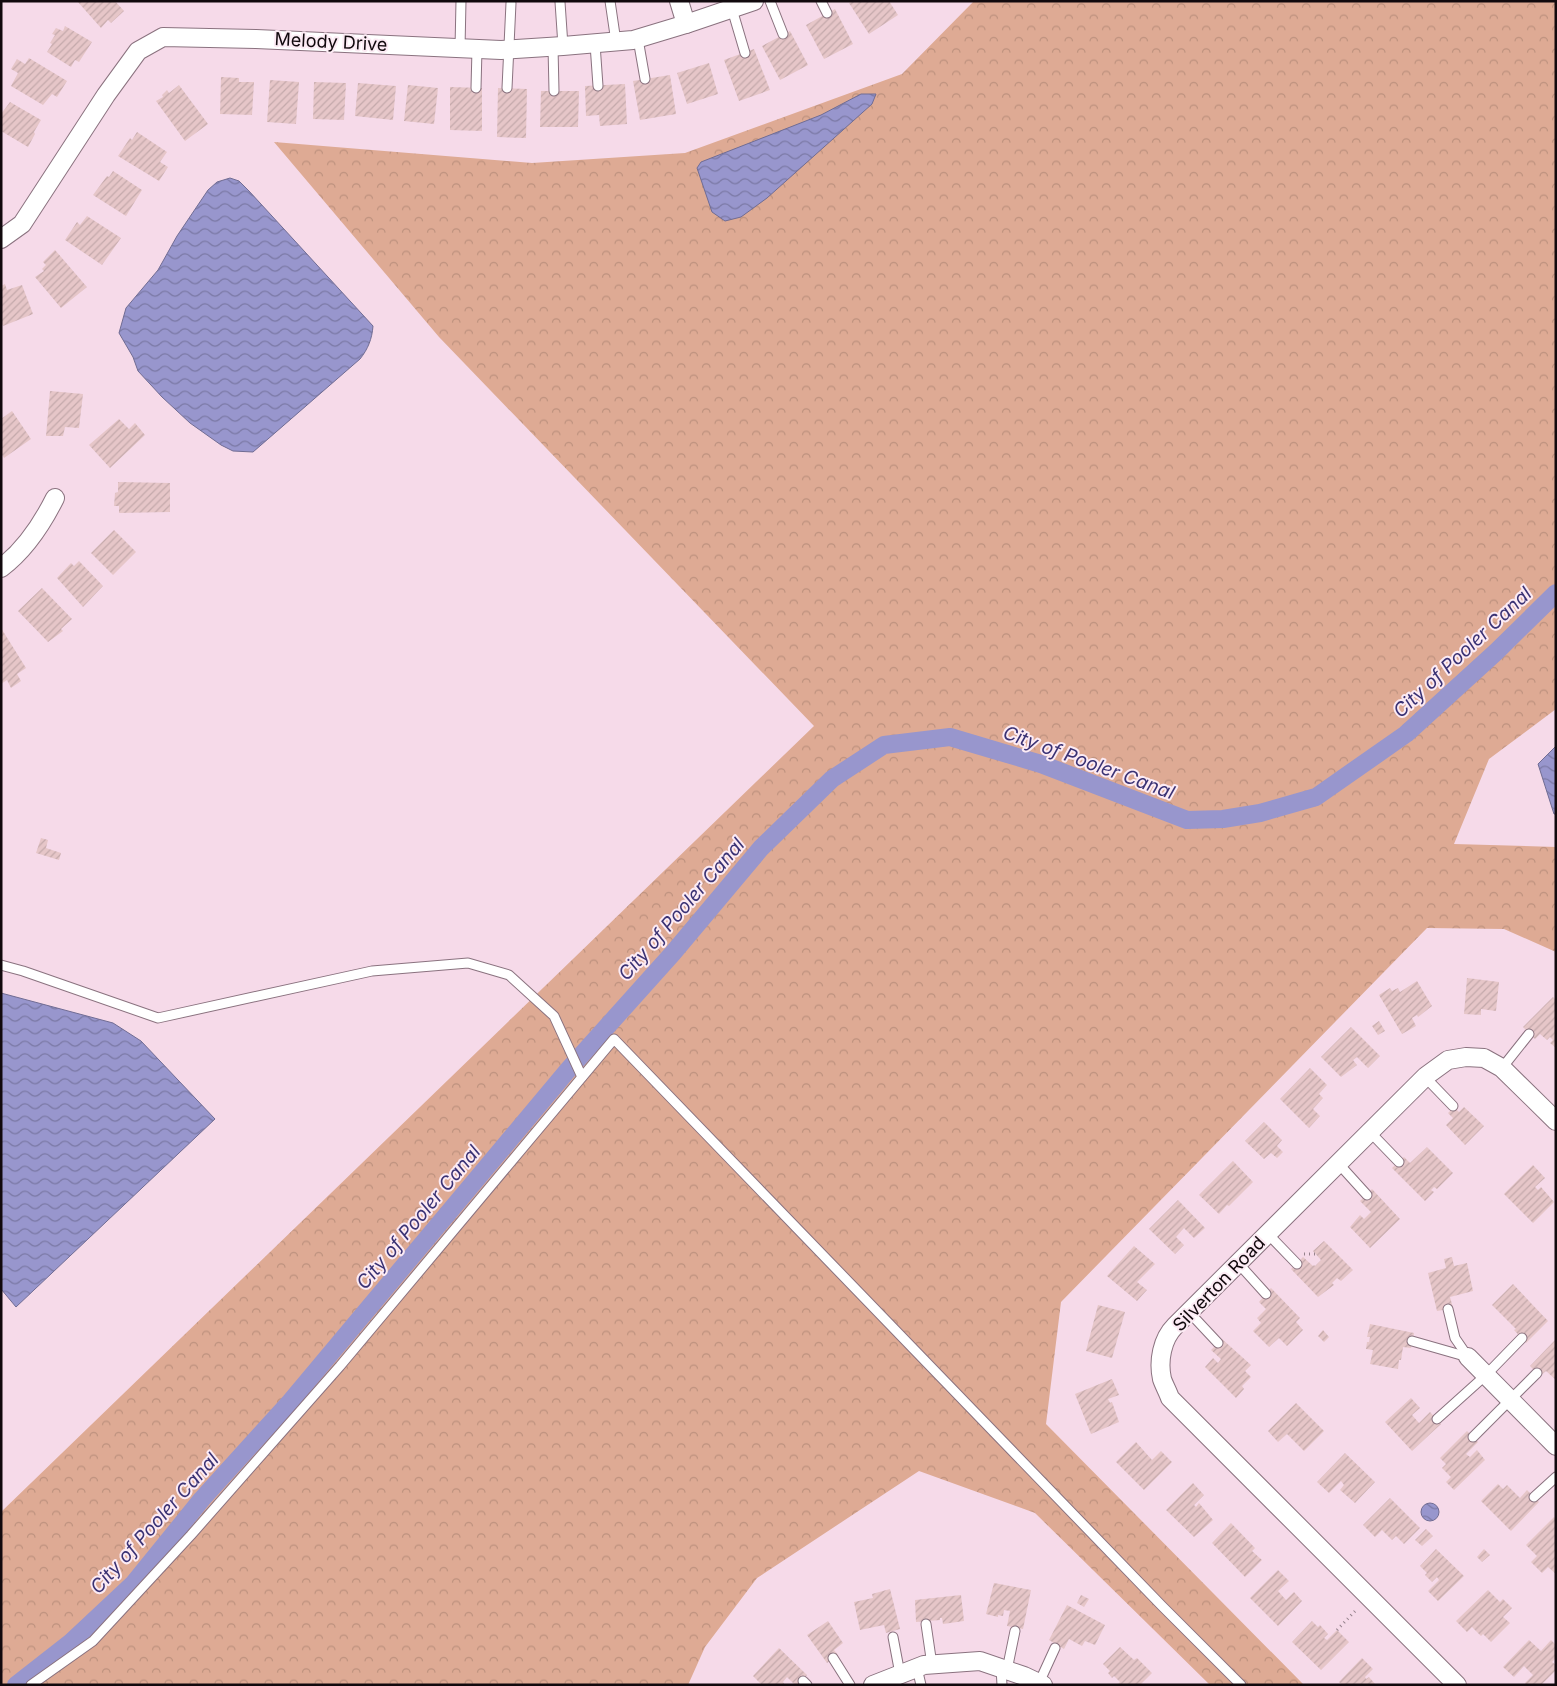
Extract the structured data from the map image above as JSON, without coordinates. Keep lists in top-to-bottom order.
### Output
{
  "streets": {
    "street": ["Melody Drive", "Silverton Road"]
  },
  "water": ["City of Pooler Canal"]
}
